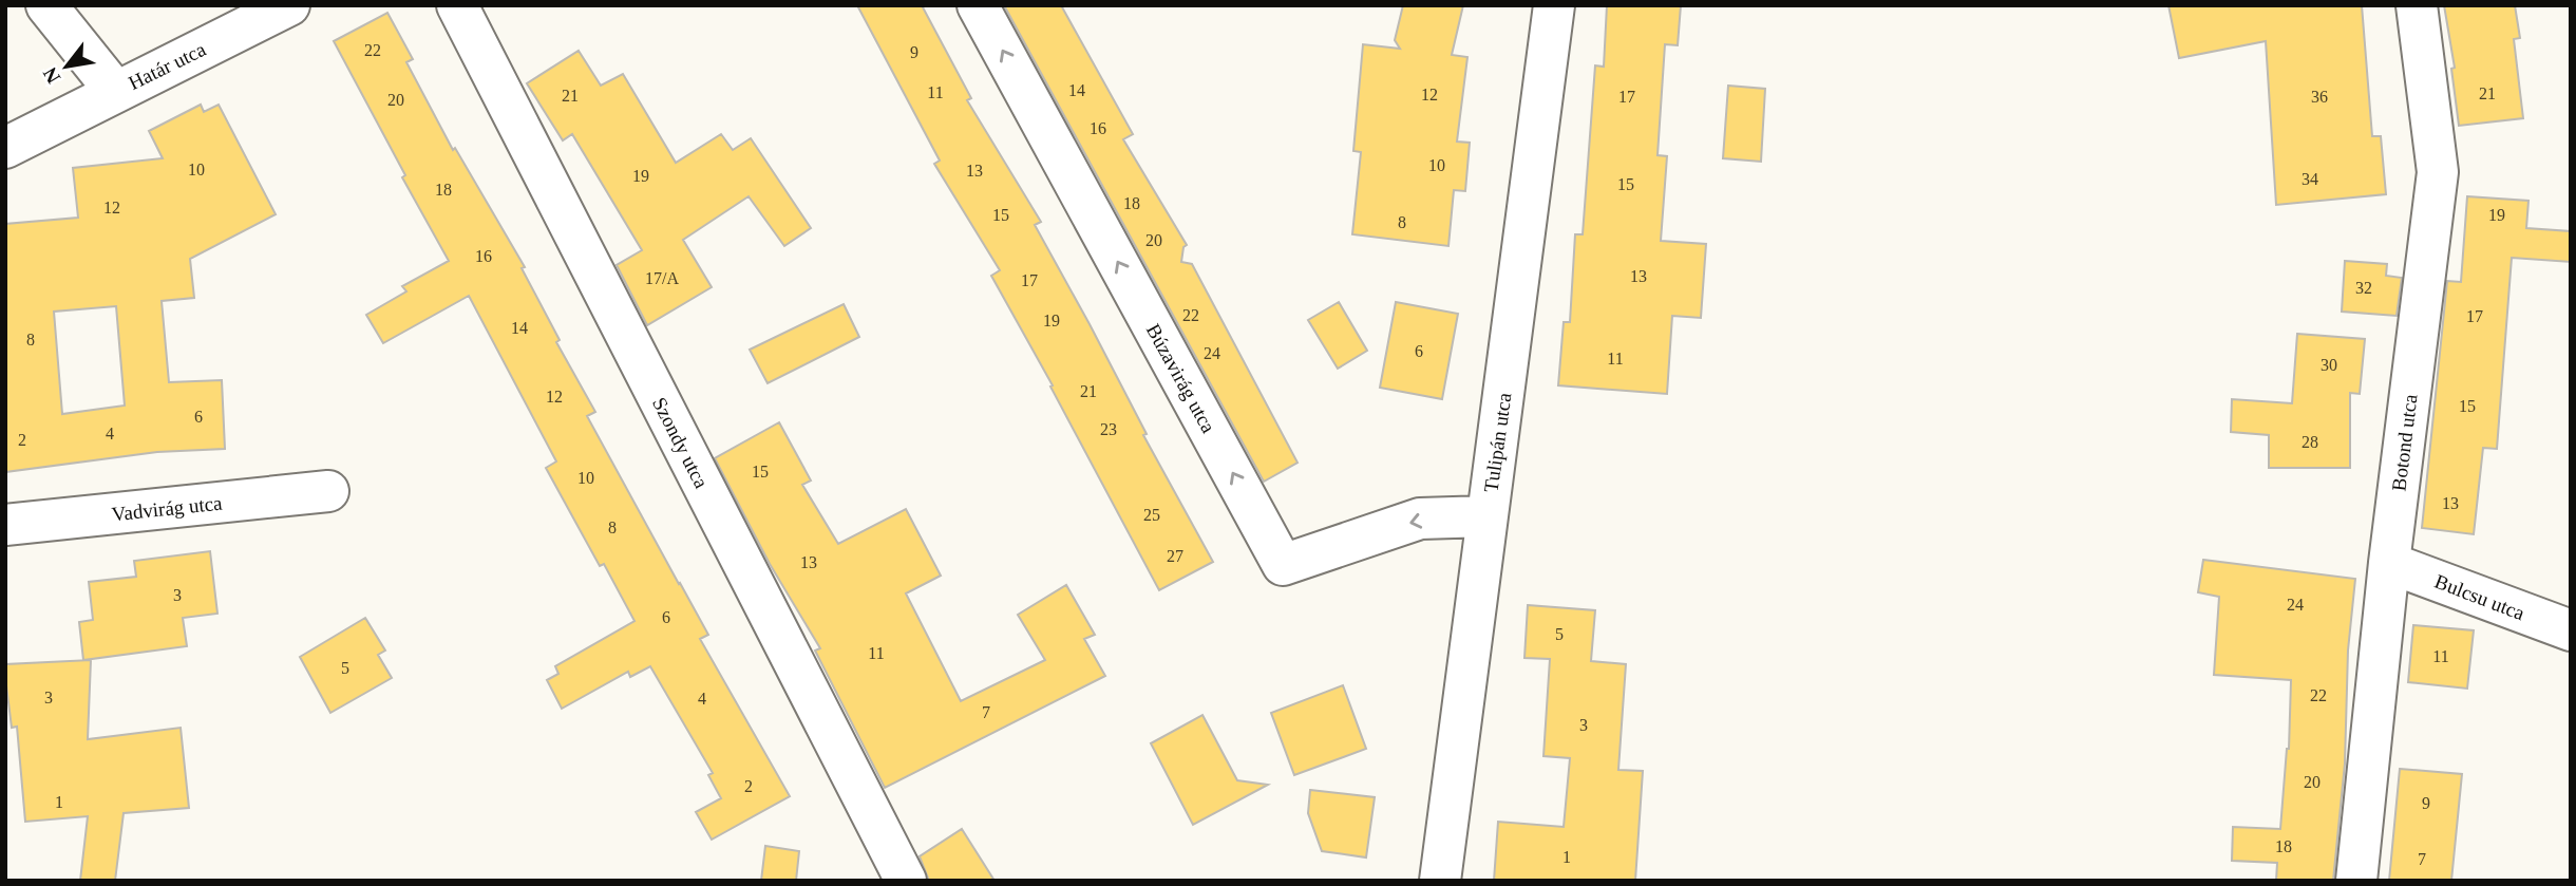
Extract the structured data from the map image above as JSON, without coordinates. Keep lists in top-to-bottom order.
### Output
{
  "streets": {
    "street": [
      "Határ utca",
      "Búzavirág utca",
      "Szondy utca",
      "Tulipán utca",
      "Botond utca",
      "Vadvirág utca",
      "Bulcsu utca"
    ]
  },
  "crossings": [
    ["Búzavirág utca", "Tulipán utca"],
    ["Botond utca", "Bulcsu utca"]
  ],
  "one_way": ["Búzavirág utca"],
  "house_numbers": [
    "22",
    "9",
    "14",
    "11",
    "21",
    "12",
    "21",
    "17",
    "36",
    "20",
    "16",
    "10",
    "10",
    "13",
    "19",
    "34",
    "15",
    "18",
    "18",
    "12",
    "15",
    "19",
    "8",
    "20",
    "16",
    "13",
    "17/A",
    "17",
    "32",
    "22",
    "17",
    "19",
    "14",
    "8",
    "6",
    "24",
    "11",
    "30",
    "21",
    "12",
    "15",
    "6",
    "23",
    "4",
    "2",
    "28",
    "15",
    "10",
    "13",
    "25",
    "8",
    "27",
    "13",
    "3",
    "24",
    "6",
    "5",
    "11",
    "11",
    "5",
    "22",
    "3",
    "4",
    "7",
    "3",
    "20",
    "2",
    "1",
    "9",
    "18",
    "1",
    "7"
  ],
  "north": "bottom left"
}
